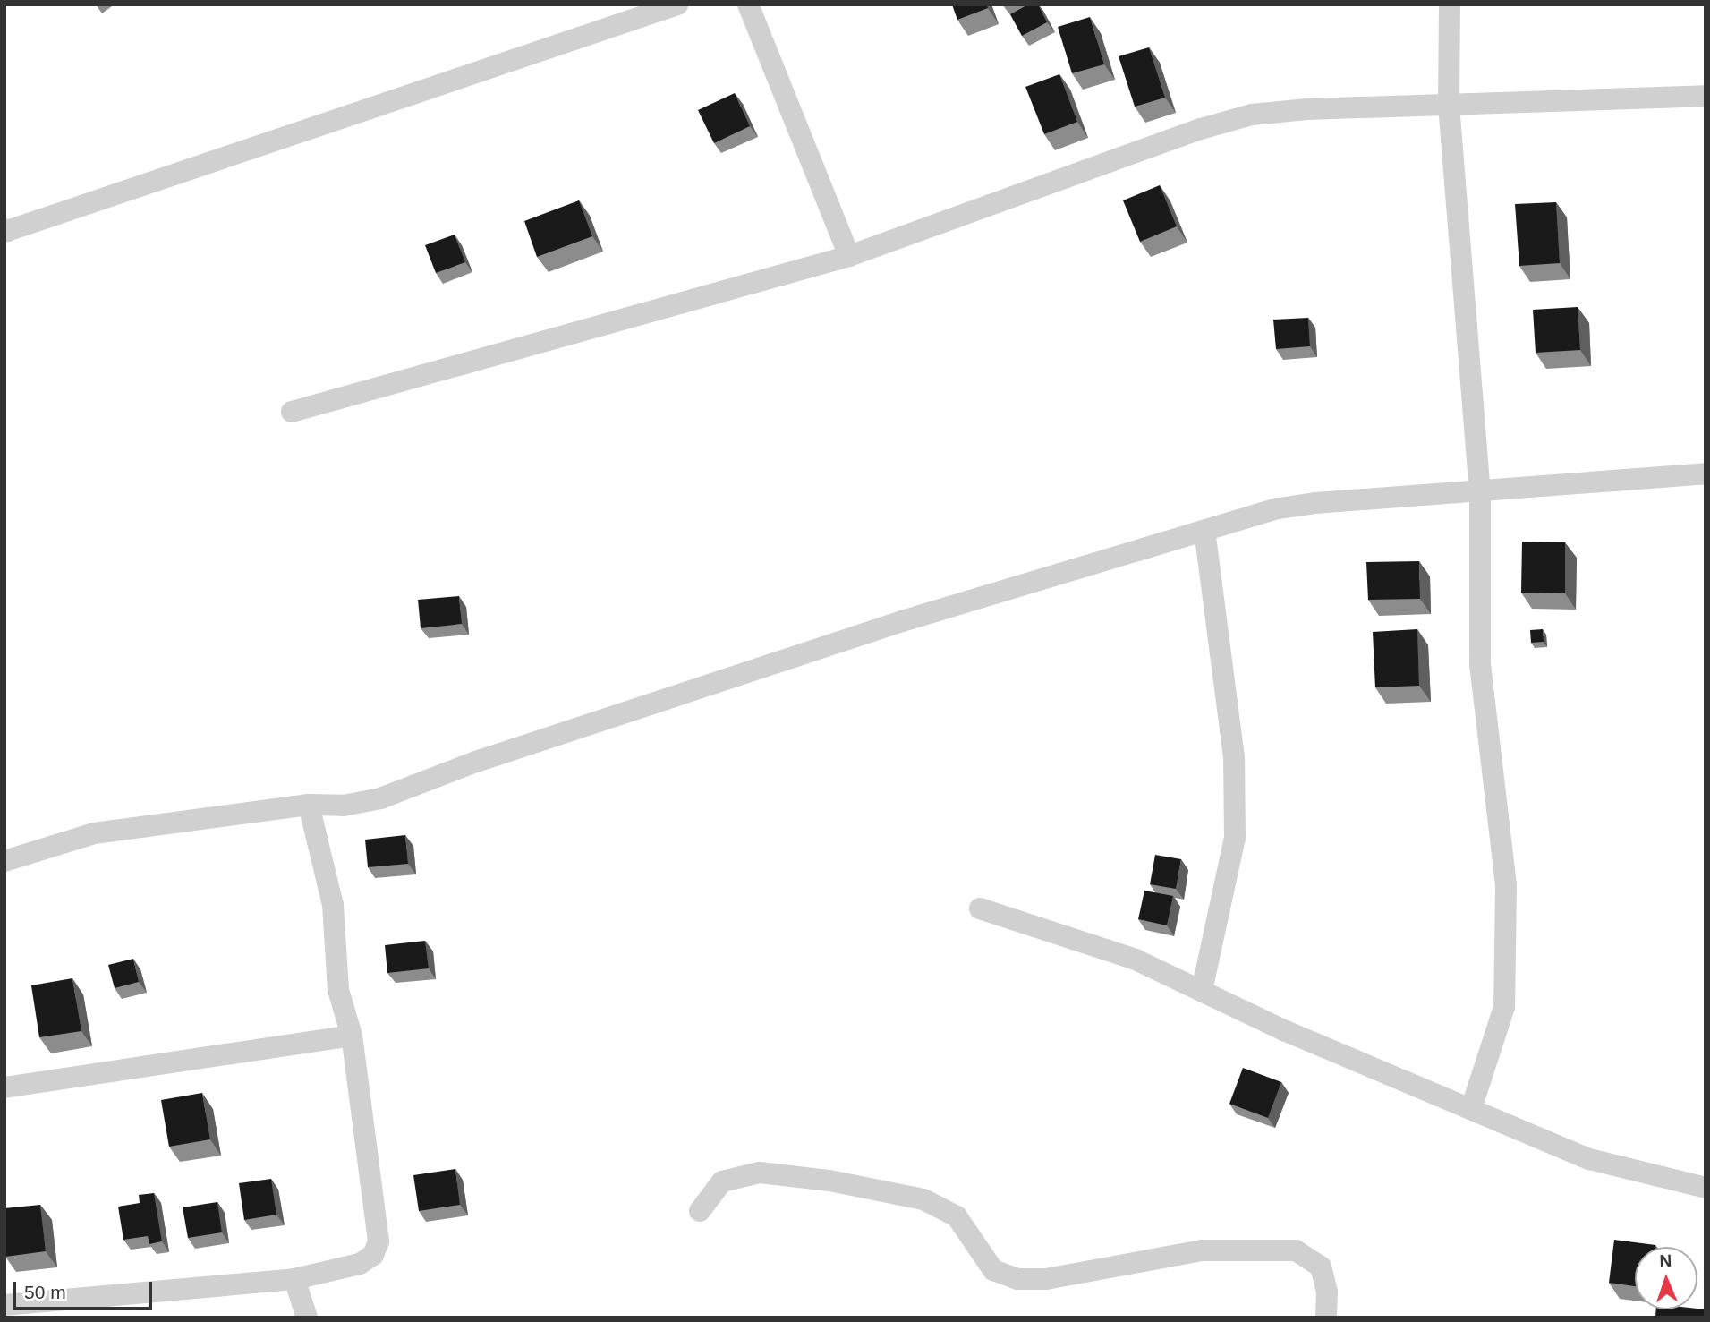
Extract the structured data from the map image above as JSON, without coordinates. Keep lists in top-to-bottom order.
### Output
{
  "scale_bar": "50 m",
  "north": "top"
}
